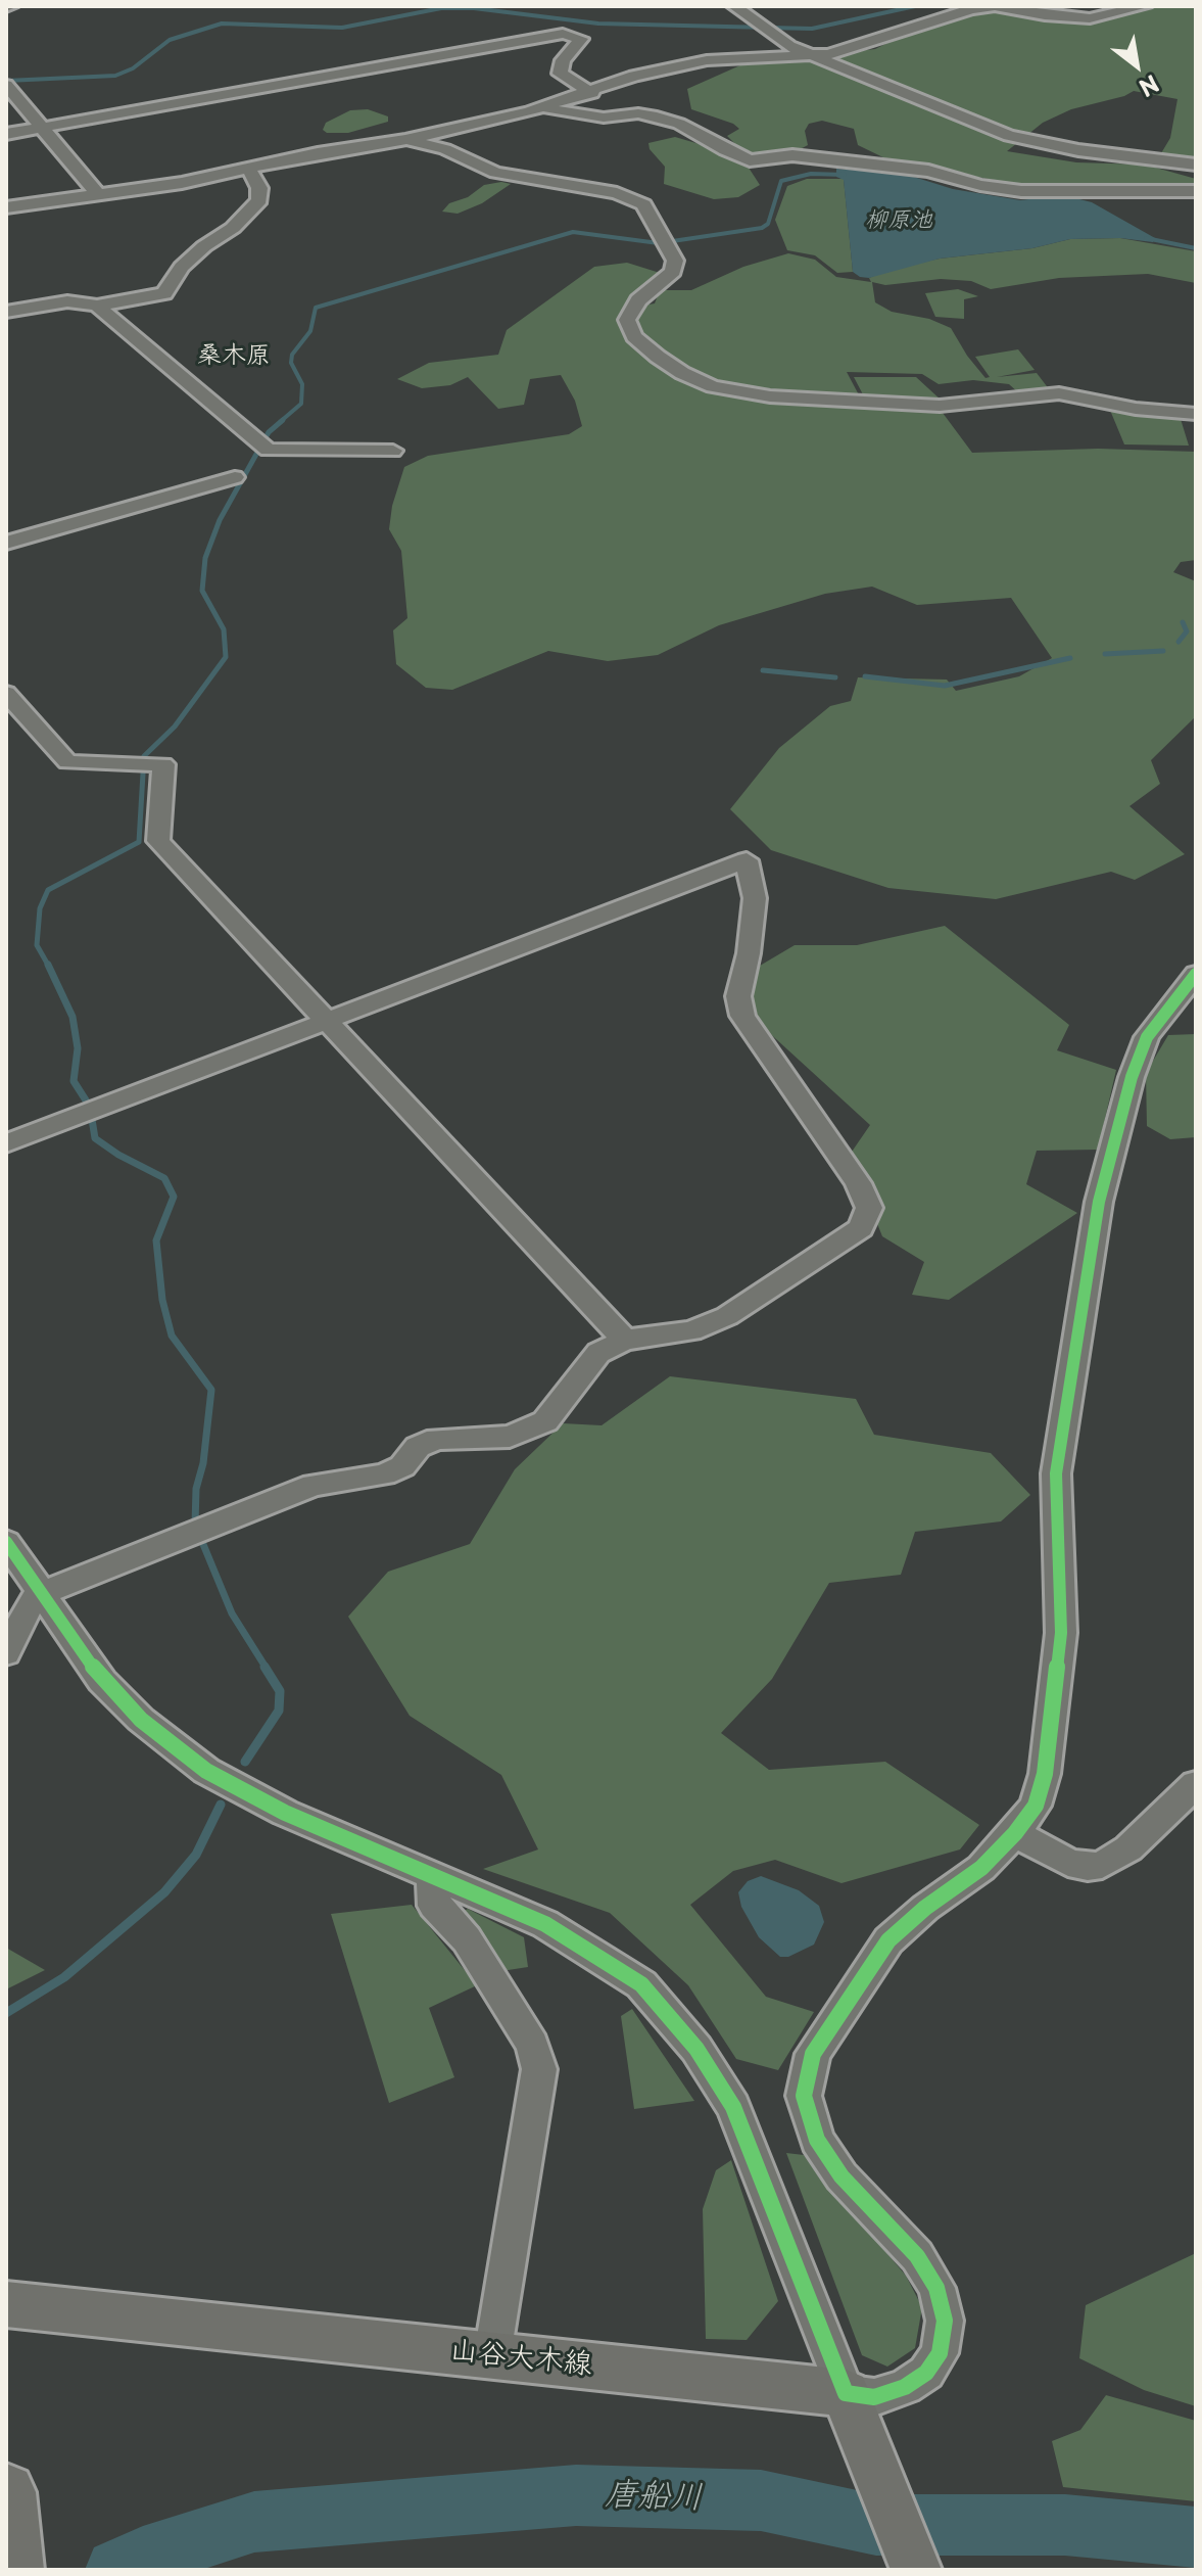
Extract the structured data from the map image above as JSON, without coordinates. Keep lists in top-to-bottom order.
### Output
{
  "streets": {
    "main road": ["山谷大木線"]
  },
  "districts": ["桑木原"],
  "water": ["柳原池", "唐船川"],
  "north": "bottom right"
}
